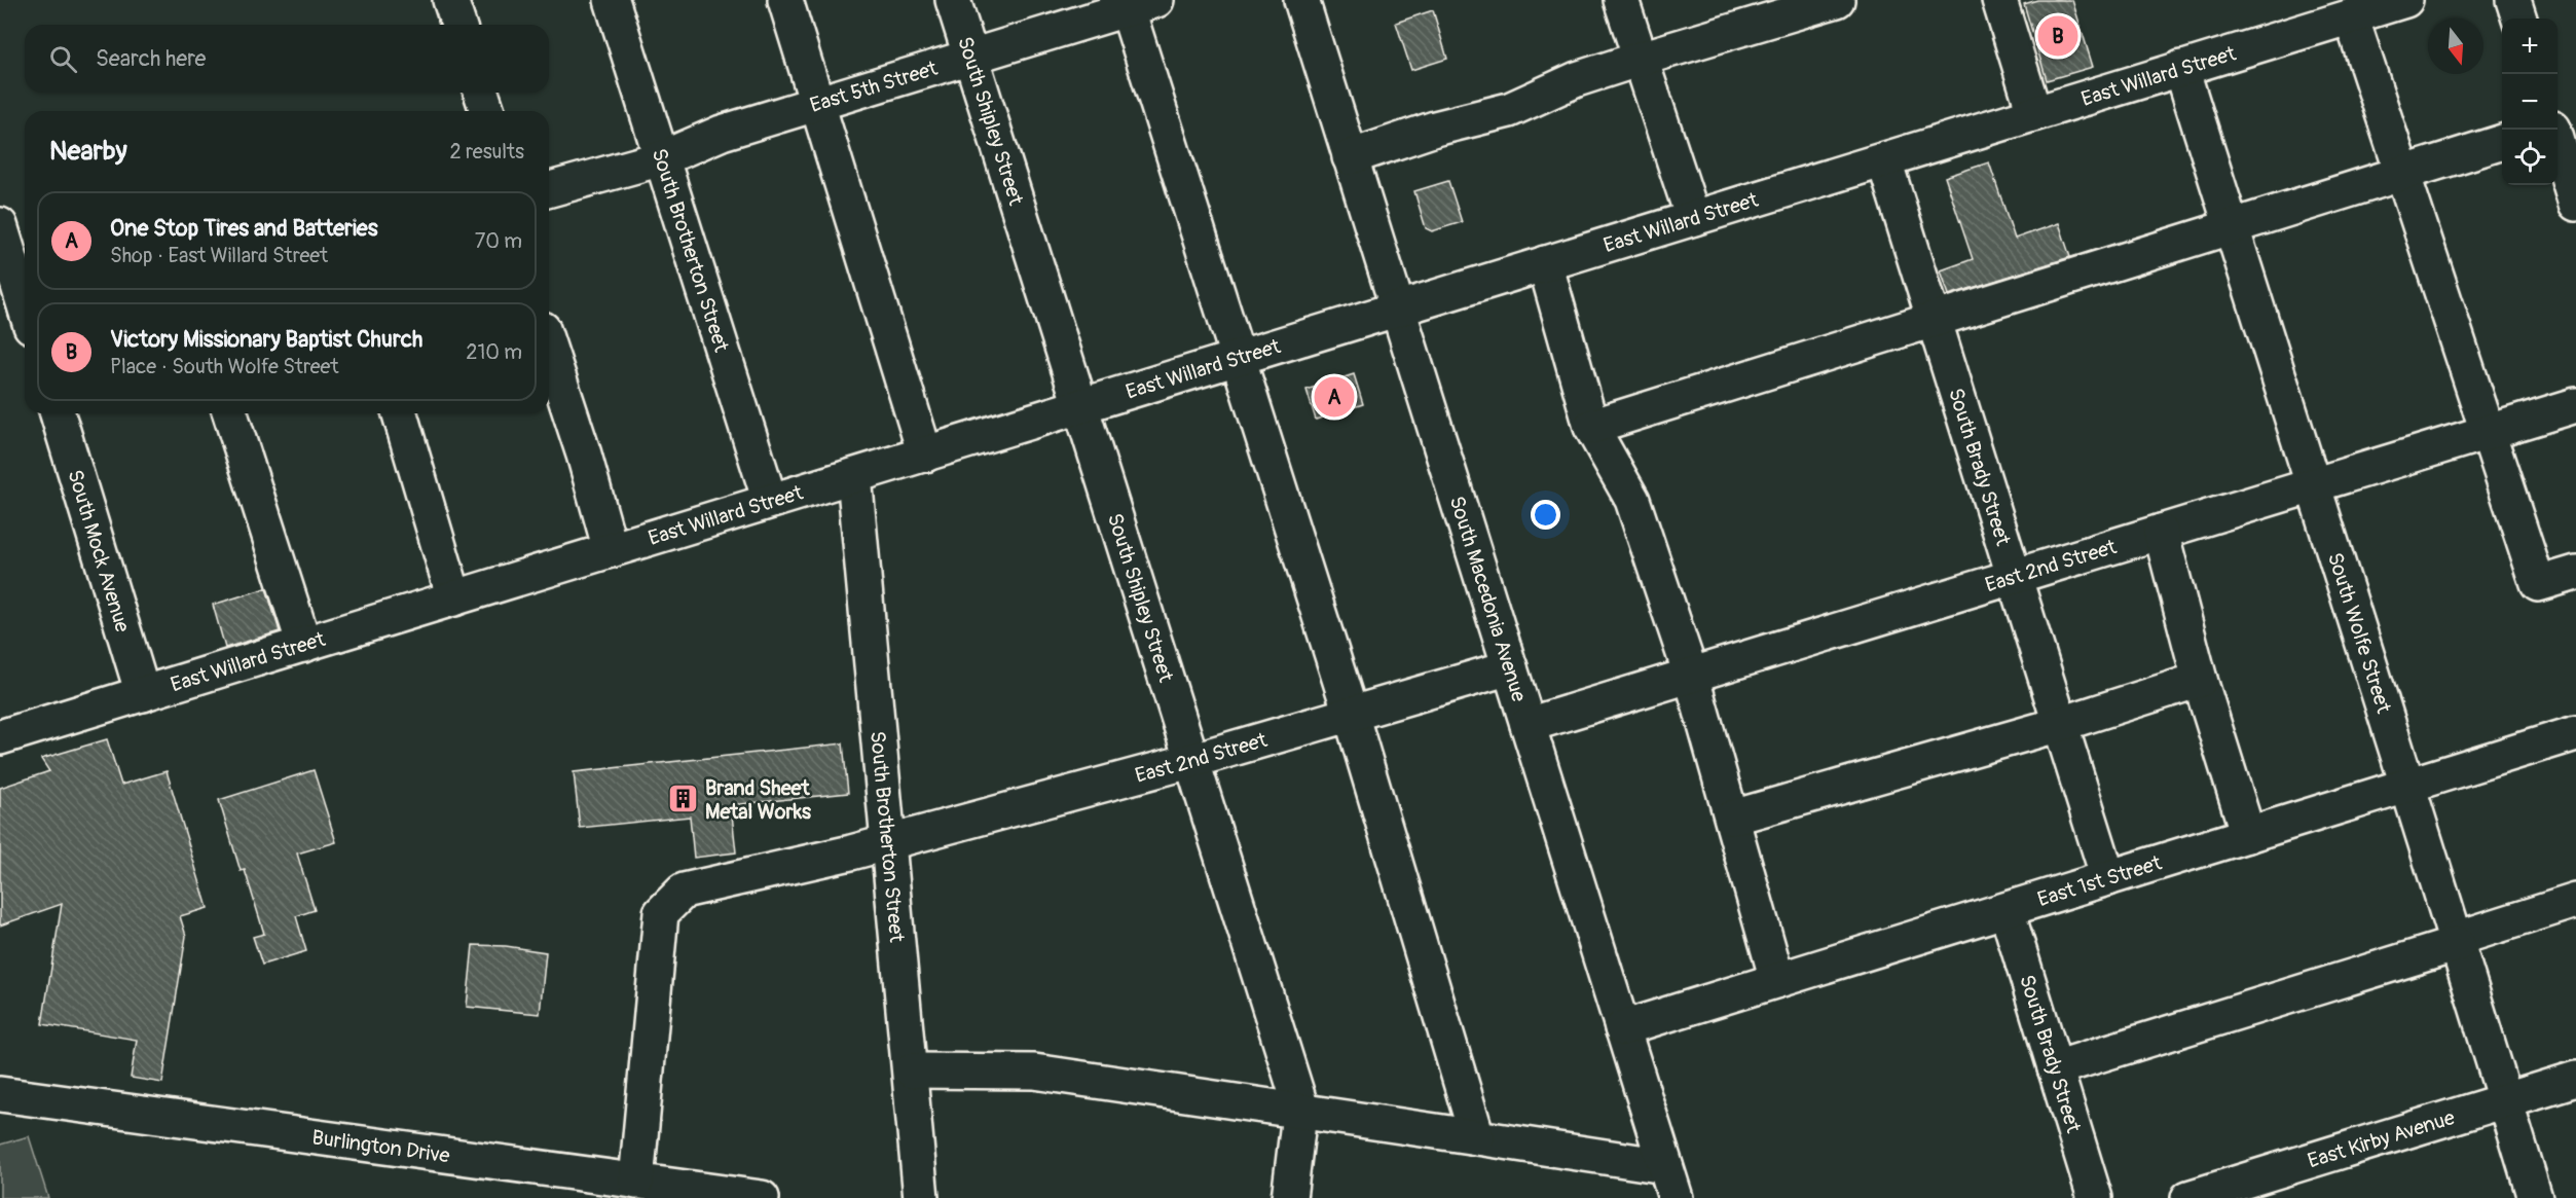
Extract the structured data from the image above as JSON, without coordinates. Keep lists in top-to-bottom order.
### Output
{
  "streets": {
    "street": [
      "East Willard Street",
      "East 5th Street",
      "South Shipley Street",
      "South Brotherton Street",
      "South Brady Street",
      "South Mock Avenue",
      "East 2nd Street",
      "South Macedonia Avenue",
      "South Wolfe Street",
      "East 1st Street",
      "East Kirby Avenue",
      "Burlington Drive"
    ]
  },
  "crossings": [
    ["East Willard Street", "South Shipley Street"],
    ["East Willard Street", "South Brotherton Street"],
    ["East Willard Street", "South Brady Street"],
    ["East Willard Street", "South Mock Avenue"],
    ["East Willard Street", "South Macedonia Avenue"],
    ["East Willard Street", "South Wolfe Street"],
    ["East 5th Street", "South Shipley Street"],
    ["East 5th Street", "South Brotherton Street"],
    ["South Shipley Street", "East 2nd Street"],
    ["South Brotherton Street", "East 2nd Street"],
    ["South Brady Street", "East 2nd Street"],
    ["South Brady Street", "East 1st Street"],
    ["East 2nd Street", "South Macedonia Avenue"],
    ["East 2nd Street", "South Wolfe Street"],
    ["East 2nd Street", "Burlington Drive"],
    ["South Macedonia Avenue", "East 1st Street"],
    ["South Wolfe Street", "East 1st Street"],
    ["South Wolfe Street", "East Kirby Avenue"]
  ],
  "places": {
    "building": ["Brand Sheet Metal Works"]
  },
  "north": "bottom",
  "page": {
    "pins": ["B", "A"],
    "map_buttons": ["+", "−"],
    "search": "Search here",
    "heading": ["Nearby", "2 results"],
    "list": [
      {
        "mark": "A",
        "name": "One Stop Tires and Batteries",
        "note": "Shop · East Willard Street",
        "value": "70 m"
      },
      {
        "mark": "B",
        "name": "Victory Missionary Baptist Church",
        "note": "Place · South Wolfe Street",
        "value": "210 m"
      }
    ]
  }
}
